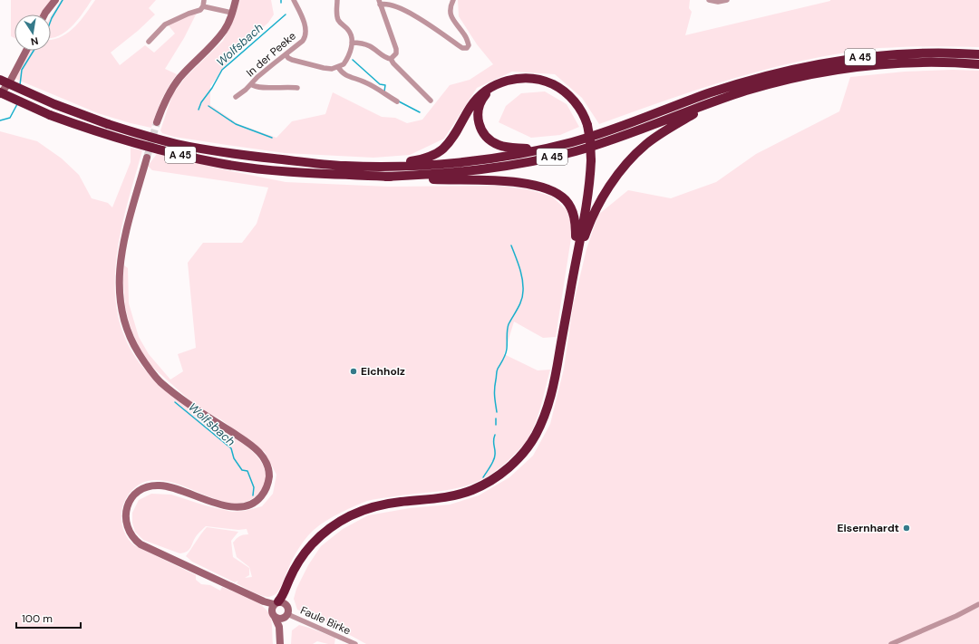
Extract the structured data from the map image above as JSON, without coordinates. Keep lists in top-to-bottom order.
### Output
{
  "streets": {
    "highway": ["A 45"],
    "street": ["In der Peeke", "Faule Birke"]
  },
  "water": ["Wolfsbach"],
  "places": ["Eichholz", "Eisernhardt"],
  "scale_bar": "100 m",
  "north": "bottom"
}
